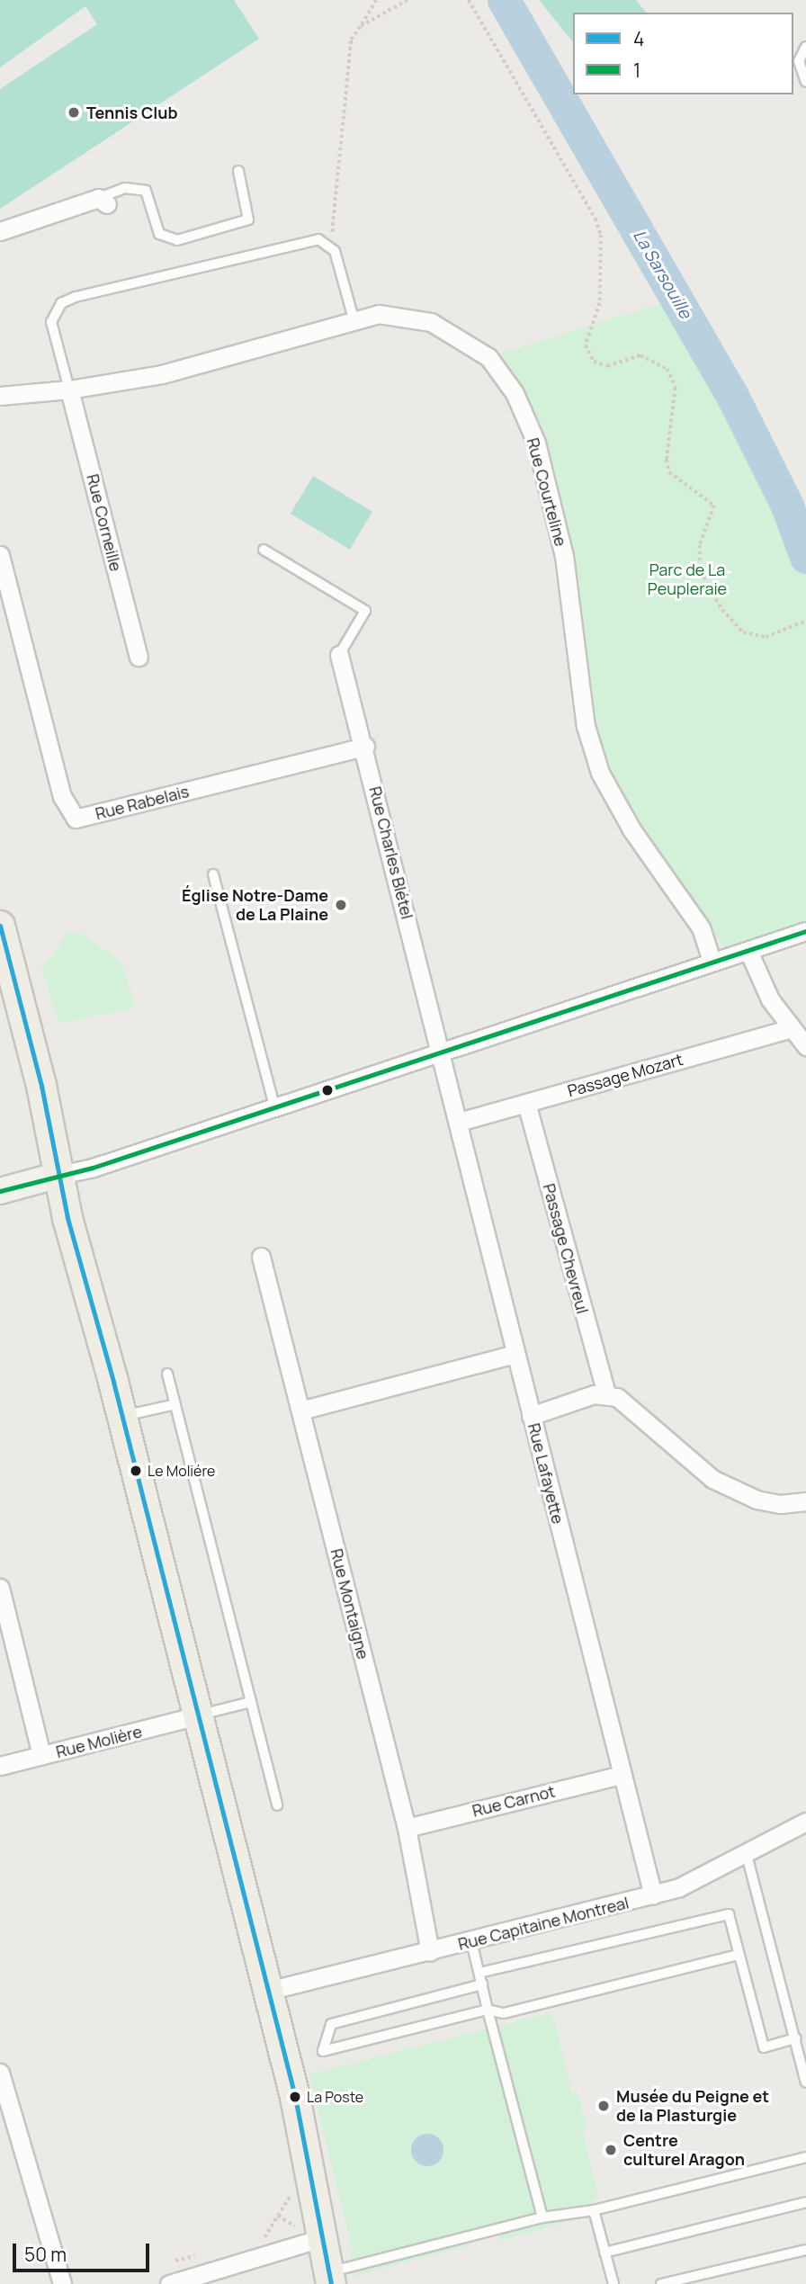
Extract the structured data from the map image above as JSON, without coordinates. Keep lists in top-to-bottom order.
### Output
{
  "streets": {
    "street": [
      "Rue Courteline",
      "Rue Corneille",
      "Rue Rabelais",
      "Rue Charles Blétel",
      "Passage Mozart",
      "Passage Chevreul",
      "Rue Lafayette",
      "Rue Montaigne",
      "Rue Molière",
      "Rue Carnot",
      "Rue Capitaine Montreal"
    ]
  },
  "crossings": [
    ["Rue Courteline", "Rue Corneille"],
    ["Rue Rabelais", "Rue Charles Blétel"],
    ["Rue Charles Blétel", "Rue Lafayette"],
    ["Passage Mozart", "Passage Chevreul"],
    ["Passage Mozart", "Rue Lafayette"],
    ["Rue Lafayette", "Rue Carnot"],
    ["Rue Lafayette", "Rue Capitaine Montreal"],
    ["Rue Montaigne", "Rue Carnot"],
    ["Rue Montaigne", "Rue Capitaine Montreal"]
  ],
  "water": ["La Sarsouille"],
  "parks": ["Parc de La Peupleraie"],
  "places": [
    "Tennis Club",
    "Église Notre-Dame de La Plaine",
    "Le Moliére",
    "La Poste",
    "Musée du Peigne et de la Plasturgie",
    "Centre culturel Aragon"
  ],
  "lines": ["transit line 4", "transit line 1"],
  "legend": ["4", "1"],
  "scale_bar": "50 m"
}
